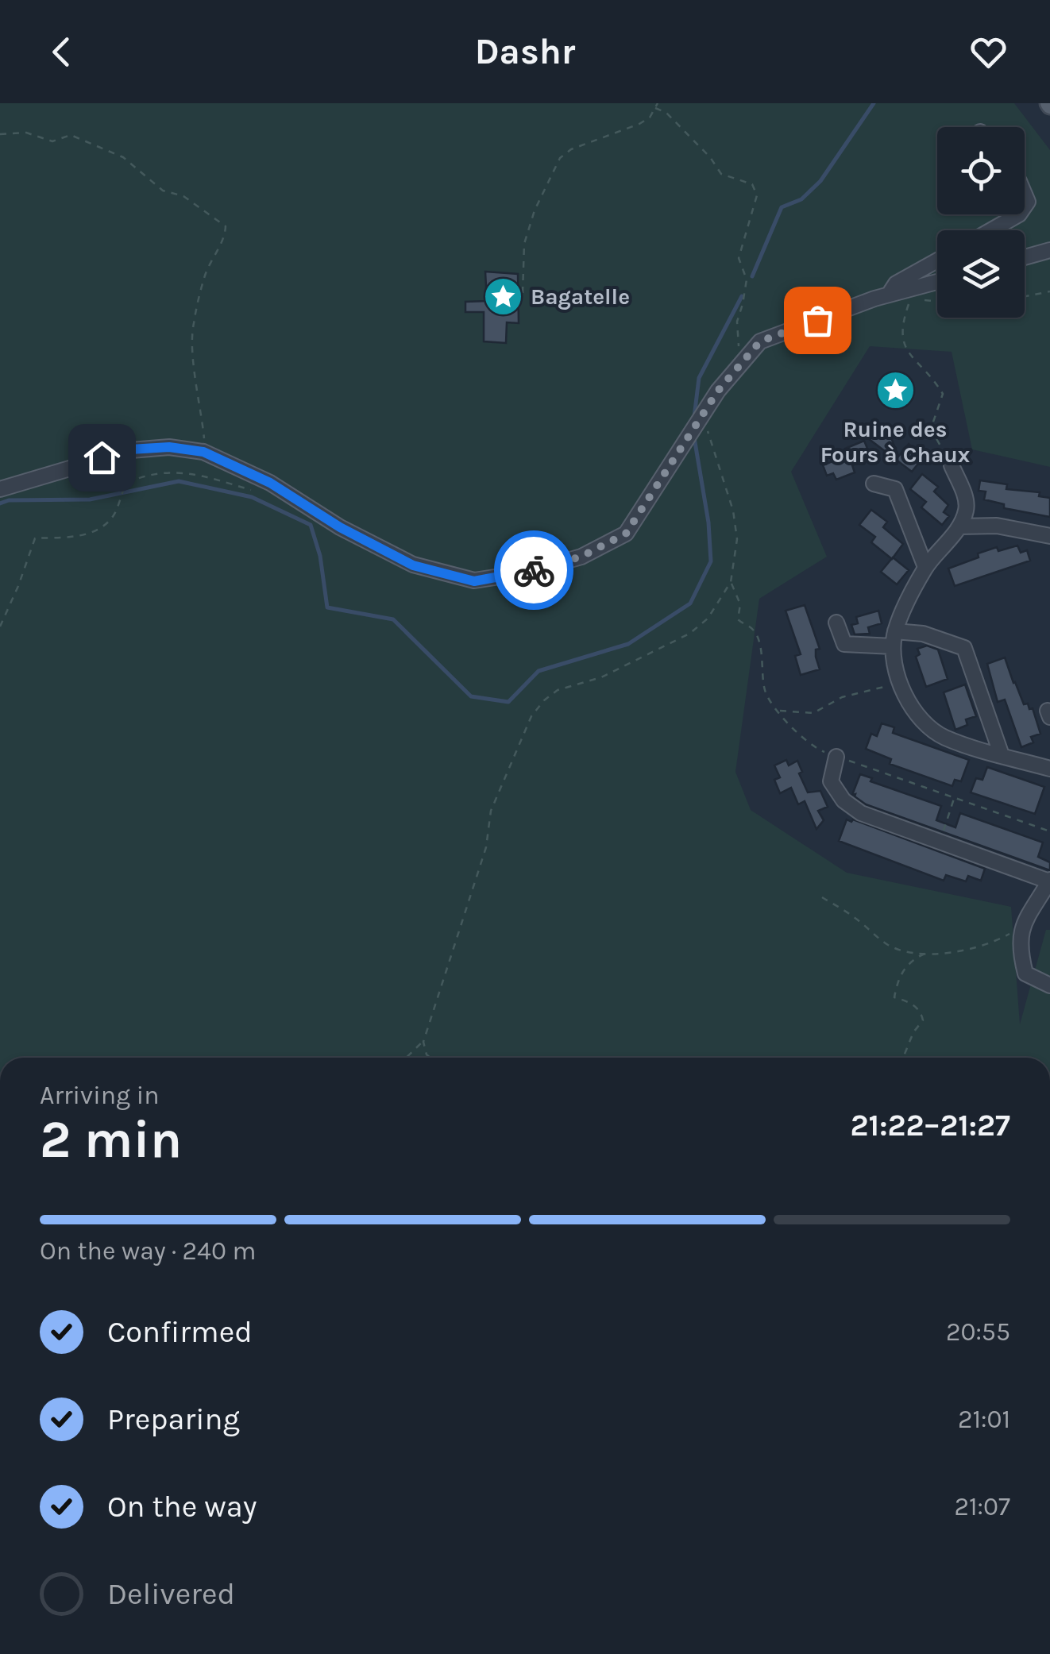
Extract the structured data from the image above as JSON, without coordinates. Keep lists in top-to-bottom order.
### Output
{
  "places": {
    "place": ["Bagatelle", "Ruine des Fours à Chaux"]
  },
  "page": {
    "header": "Dashr",
    "heading": ["2 min", "Arriving in", "21:22–21:27"],
    "bar": "On the way · 240 m",
    "list": [
      ["Confirmed", "20:55"],
      ["Preparing", "21:01"],
      ["On the way", "21:07"],
      "Delivered"
    ]
  }
}
